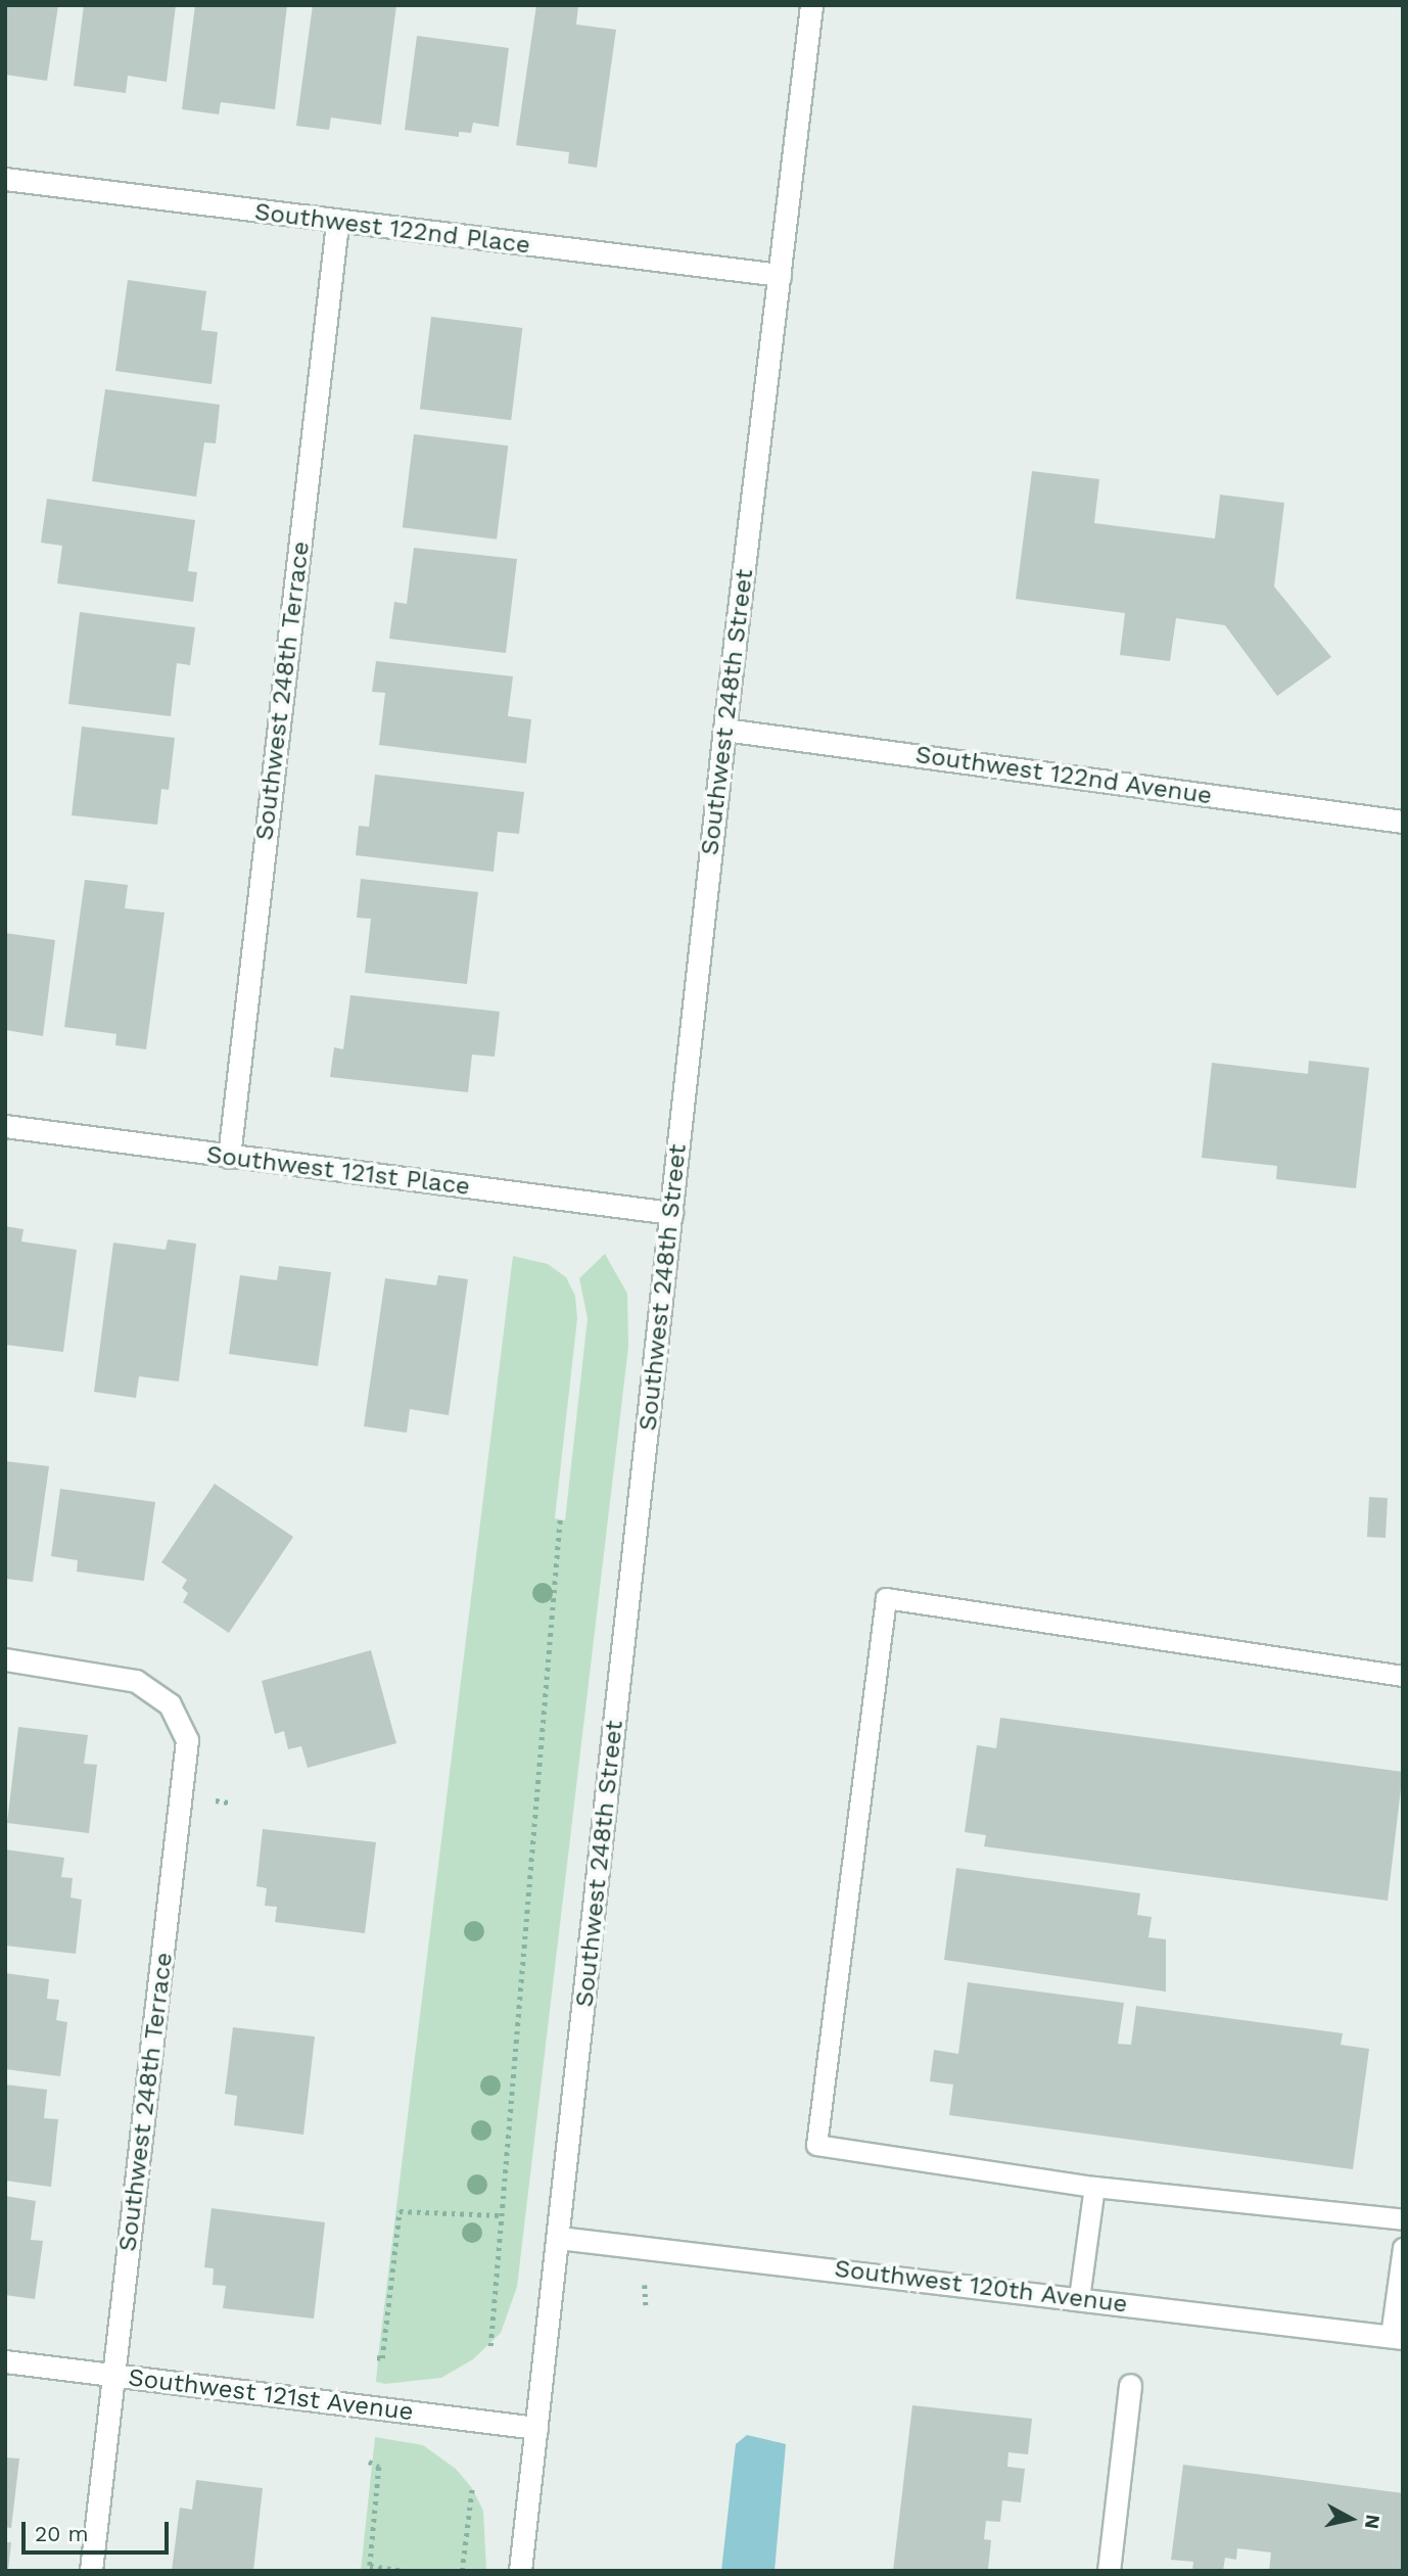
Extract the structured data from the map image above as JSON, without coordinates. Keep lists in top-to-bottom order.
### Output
{
  "streets": {
    "street": [
      "Southwest 122nd Place",
      "Southwest 248th Terrace",
      "Southwest 248th Street",
      "Southwest 122nd Avenue",
      "Southwest 121st Place",
      "Southwest 120th Avenue",
      "Southwest 121st Avenue"
    ]
  },
  "crossings": [
    ["Southwest 122nd Place", "Southwest 248th Terrace"],
    ["Southwest 122nd Place", "Southwest 248th Street"],
    ["Southwest 248th Terrace", "Southwest 121st Place"],
    ["Southwest 248th Terrace", "Southwest 121st Avenue"],
    ["Southwest 248th Street", "Southwest 122nd Avenue"],
    ["Southwest 248th Street", "Southwest 121st Place"],
    ["Southwest 248th Street", "Southwest 120th Avenue"],
    ["Southwest 248th Street", "Southwest 121st Avenue"]
  ],
  "scale_bar": "20 m",
  "north": "right"
}
